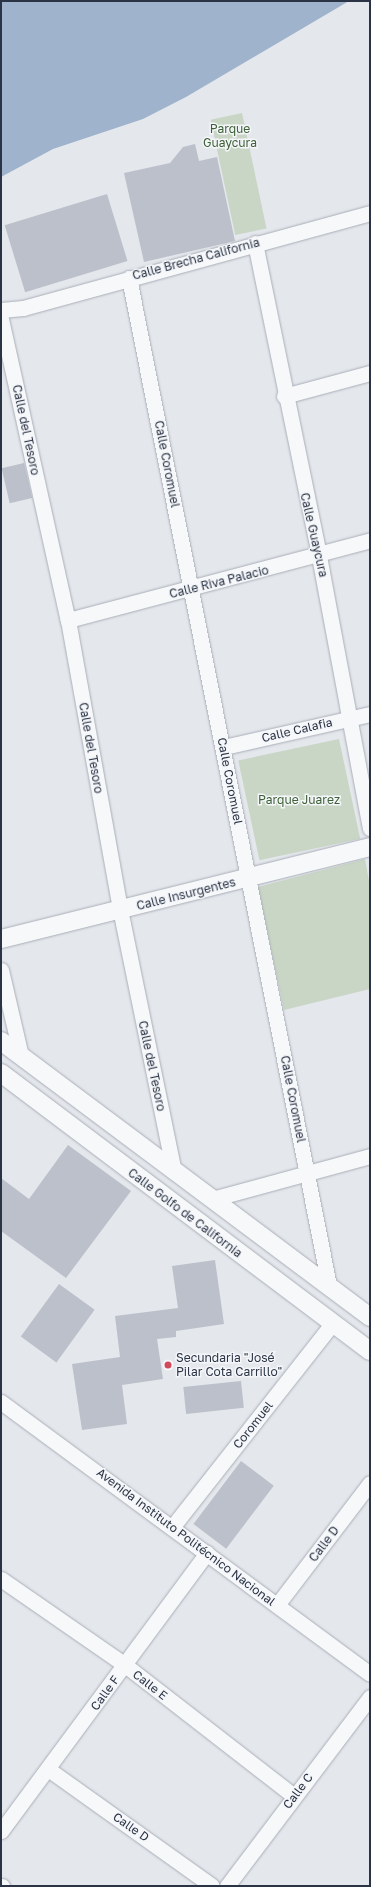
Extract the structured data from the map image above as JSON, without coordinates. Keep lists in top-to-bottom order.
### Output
{
  "streets": {
    "street": [
      "Calle Brecha California",
      "Calle del Tesoro",
      "Calle Coromuel",
      "Calle Guaycura",
      "Calle Riva Palacio",
      "Calle Calafia",
      "Calle Insurgentes",
      "Calle Golfo de California",
      "Coromuel",
      "Avenida Instituto Politécnico Nacional",
      "Calle D",
      "Calle E",
      "Calle F",
      "Calle C"
    ]
  },
  "crossings": [
    ["Calle Brecha California", "Calle del Tesoro"],
    ["Calle Brecha California", "Calle Coromuel"],
    ["Calle Brecha California", "Calle Guaycura"],
    ["Calle del Tesoro", "Calle Riva Palacio"],
    ["Calle del Tesoro", "Calle Insurgentes"],
    ["Calle Coromuel", "Calle Riva Palacio"],
    ["Calle Coromuel", "Calle Calafia"],
    ["Calle Coromuel", "Calle Insurgentes"],
    ["Calle Guaycura", "Calle Riva Palacio"],
    ["Calle Guaycura", "Calle Calafia"],
    ["Calle Golfo de California", "Coromuel"],
    ["Coromuel", "Avenida Instituto Politécnico Nacional"],
    ["Avenida Instituto Politécnico Nacional", "Calle D"],
    ["Avenida Instituto Politécnico Nacional", "Calle F"],
    ["Calle D", "Calle F"],
    ["Calle E", "Calle F"],
    ["Calle E", "Calle C"]
  ],
  "parks": ["Parque Guaycura", "Parque Juarez"],
  "places": ["Secundaria \"José Pilar Cota Carrillo\""]
}
